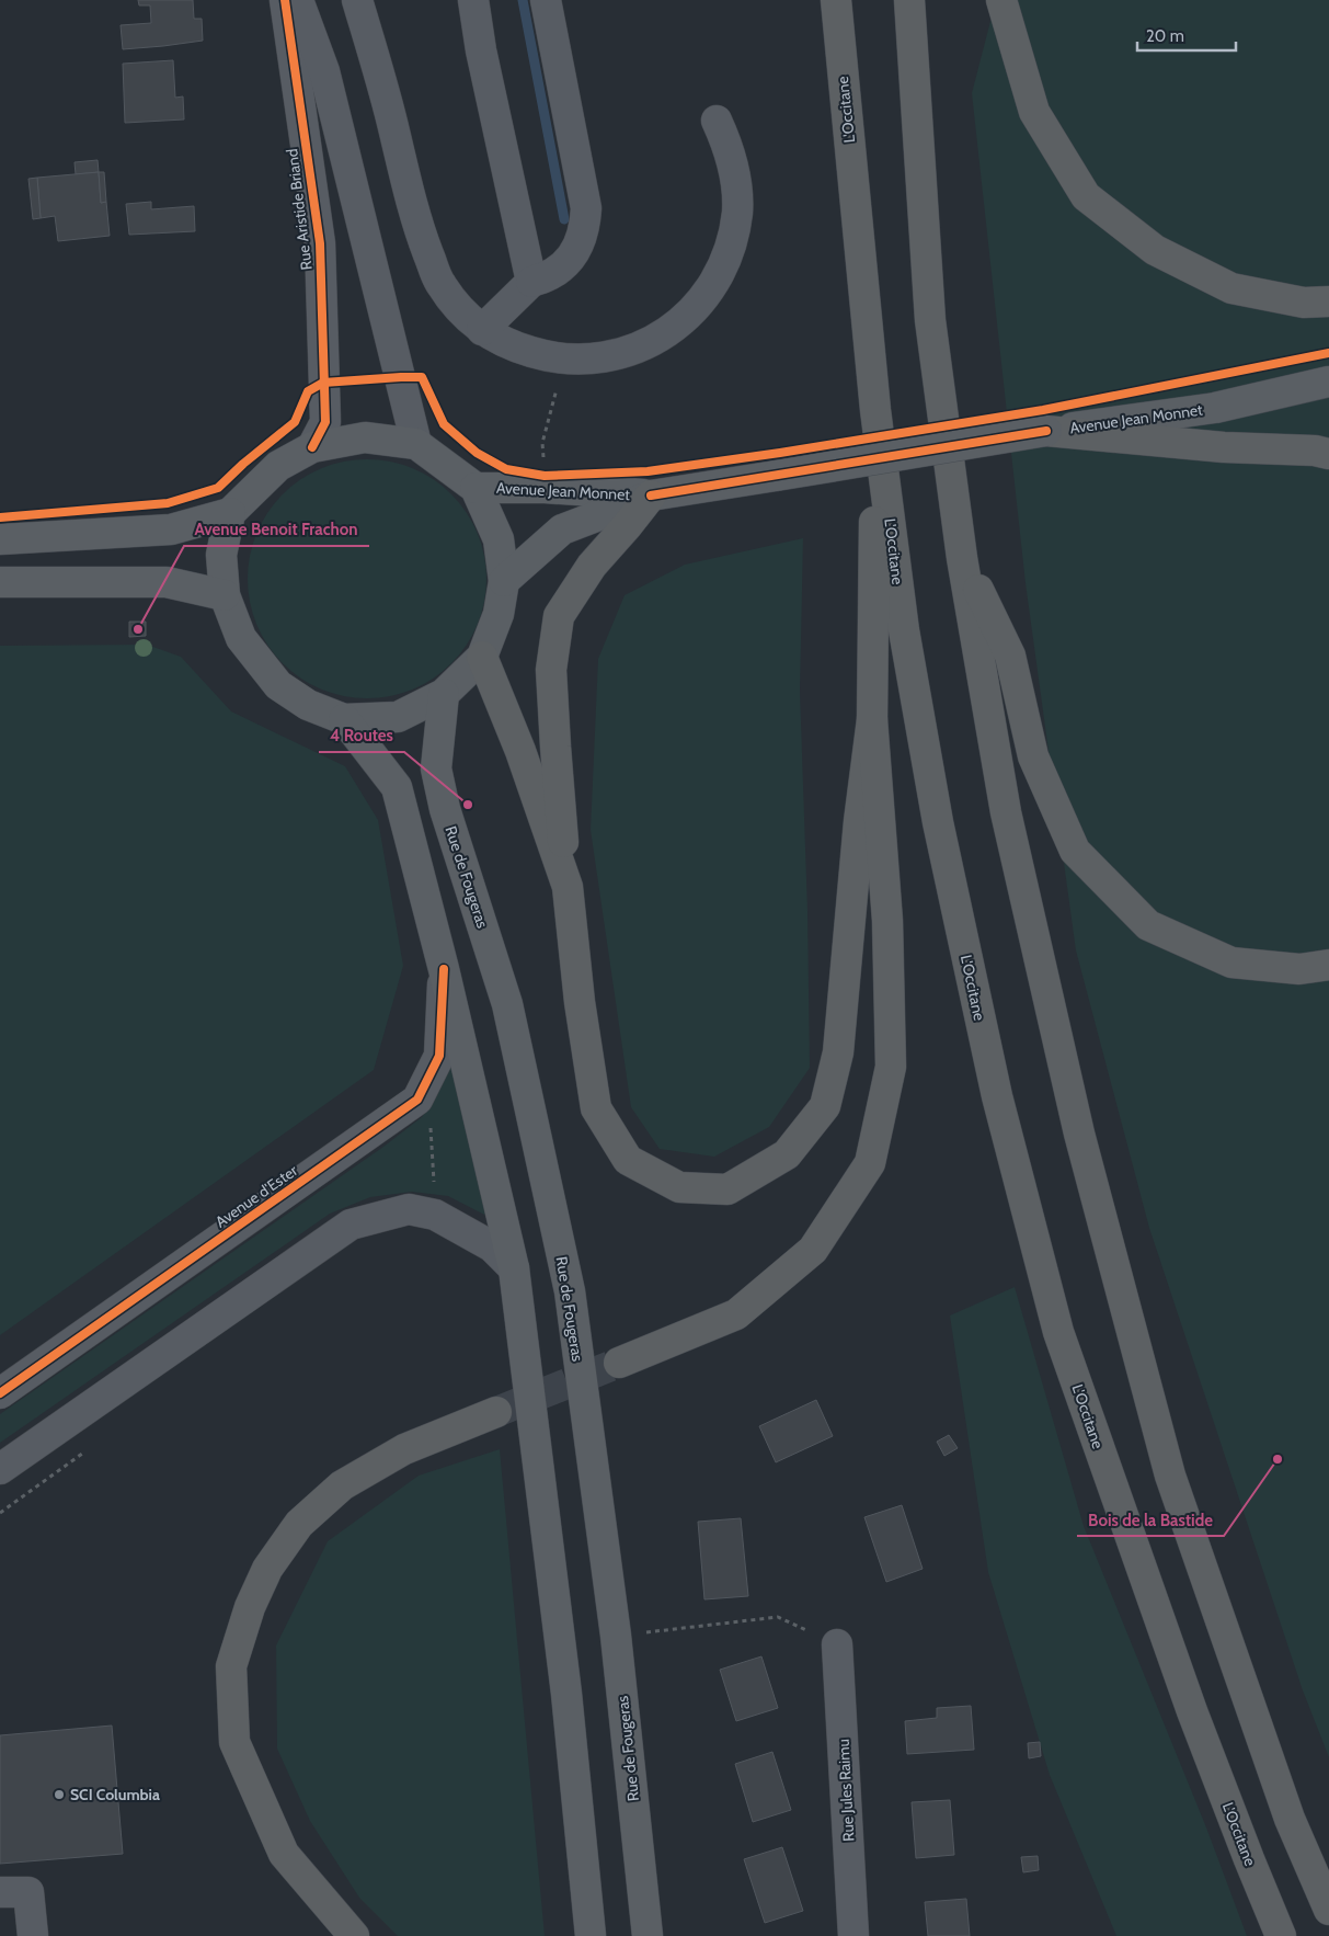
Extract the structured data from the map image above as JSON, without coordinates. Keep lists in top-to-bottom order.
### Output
{
  "streets": {
    "highway": ["L'Occitane"],
    "main road": ["Avenue Jean Monnet", "Rue de Fougeras"],
    "street": ["Rue Aristide Briand", "Avenue d'Ester", "Rue Jules Raimu"]
  },
  "places": [
    "Avenue Benoit Frachon",
    "4 Routes",
    "Bois de la Bastide",
    "SCI Columbia"
  ],
  "scale_bar": "20 m"
}
